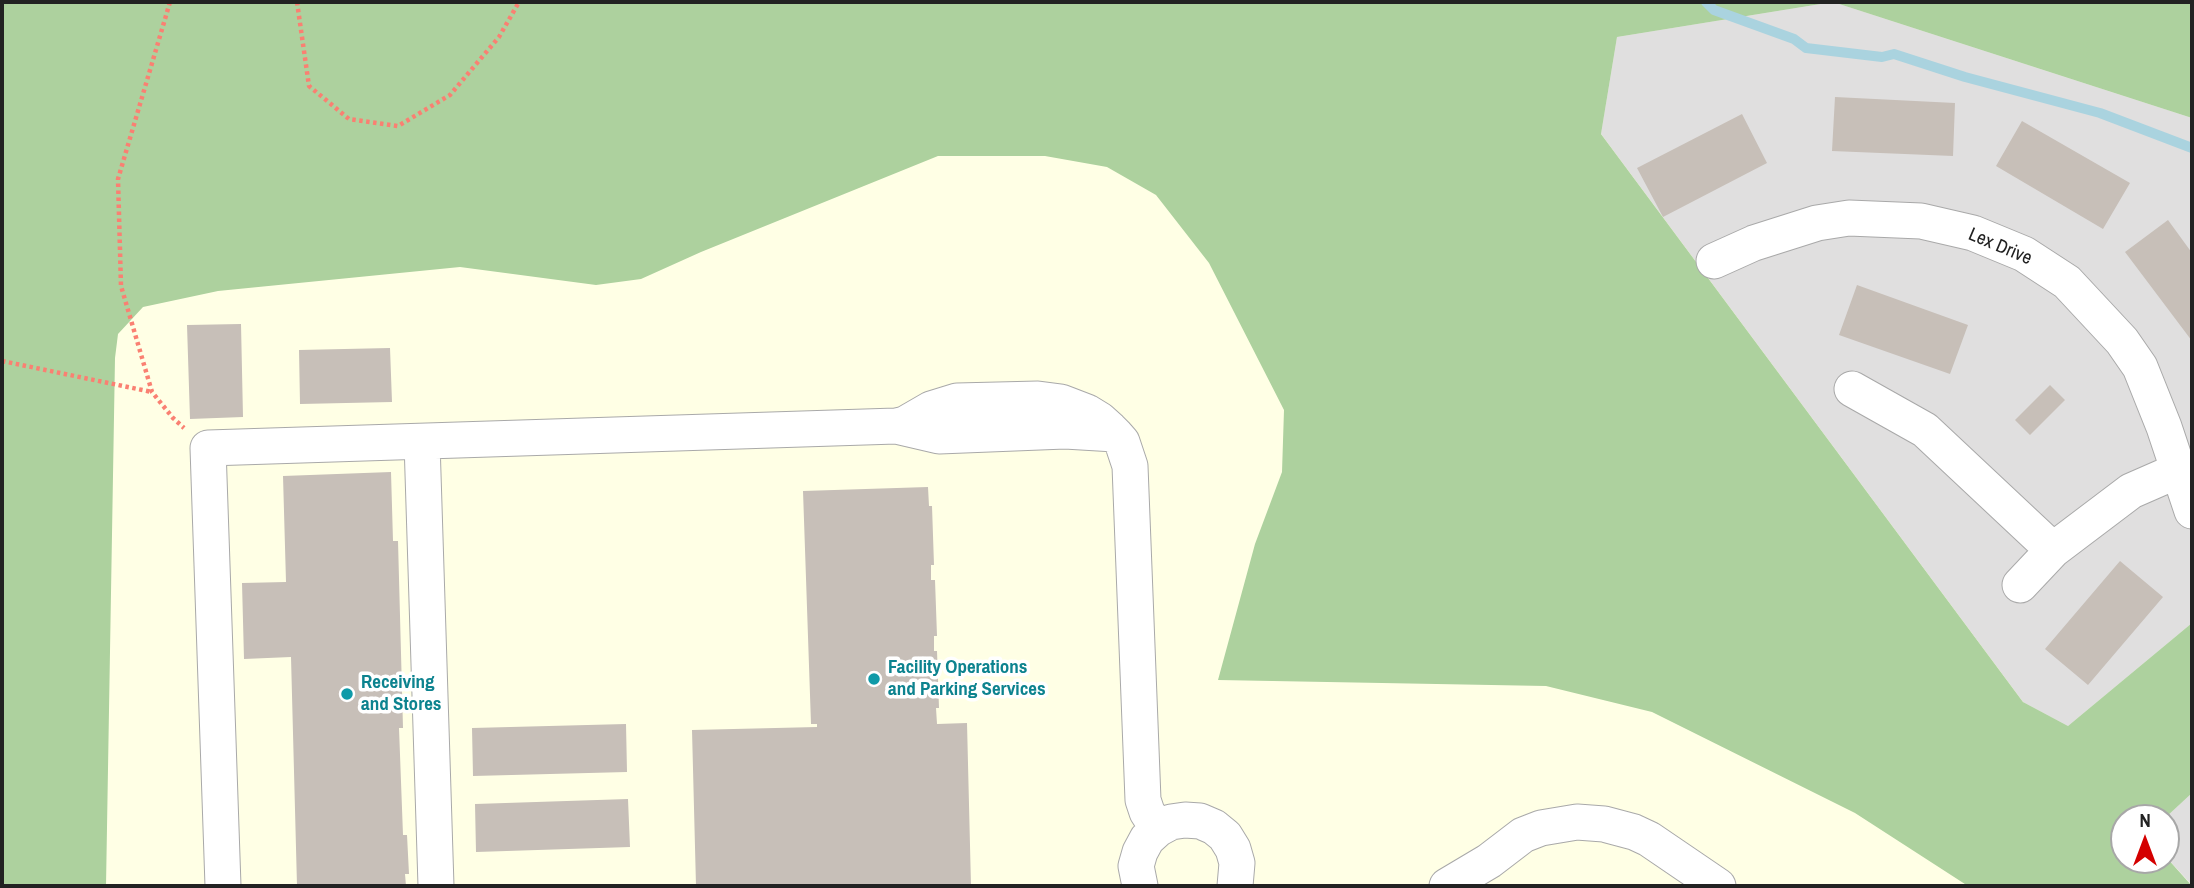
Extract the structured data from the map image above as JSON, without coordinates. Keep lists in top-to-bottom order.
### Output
{
  "streets": {
    "street": ["Lex Drive"]
  },
  "places": ["Facility Operations and Parking Services", "Receiving and Stores"],
  "north": "top"
}
